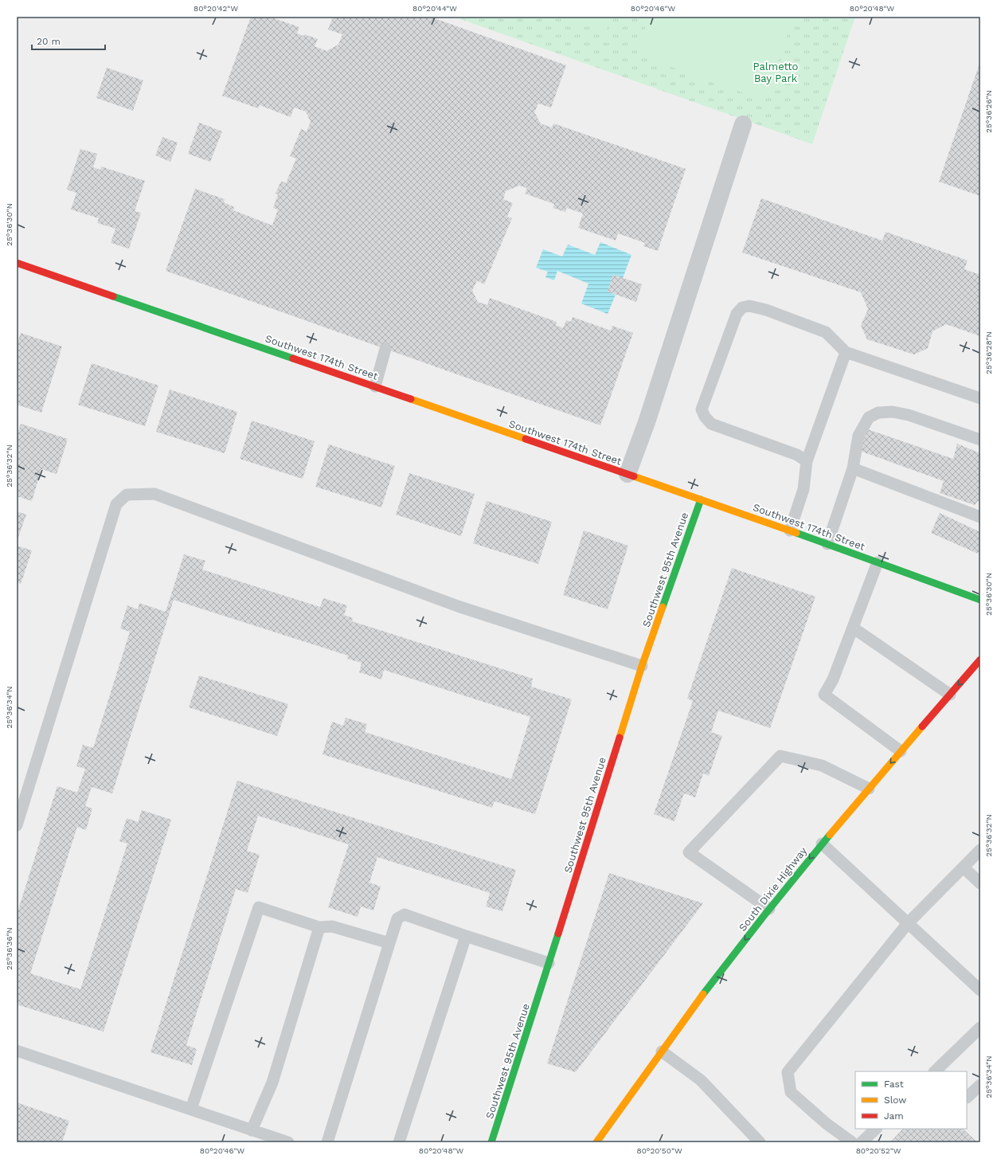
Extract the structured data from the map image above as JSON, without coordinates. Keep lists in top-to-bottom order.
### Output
{
  "streets": {
    "main road": ["Southwest 174th Street", "Southwest 95th Avenue", "South Dixie Highway"]
  },
  "crossings": [
    ["Southwest 174th Street", "Southwest 95th Avenue"]
  ],
  "one_way": ["South Dixie Highway"],
  "parks": ["Palmetto Bay Park"],
  "legend": ["Fast", "Slow", "Jam"],
  "scale_bar": "20 m",
  "coordinates": [
    "80°20'42\"W",
    "80°20'44\"W",
    "80°20'46\"W",
    "80°20'48\"W",
    "25°36'26\"N",
    "25°36'30\"N",
    "25°36'28\"N",
    "25°36'32\"N",
    "25°36'34\"N",
    "25°36'36\"N",
    "80°20'50\"W",
    "80°20'52\"W"
  ]
}
